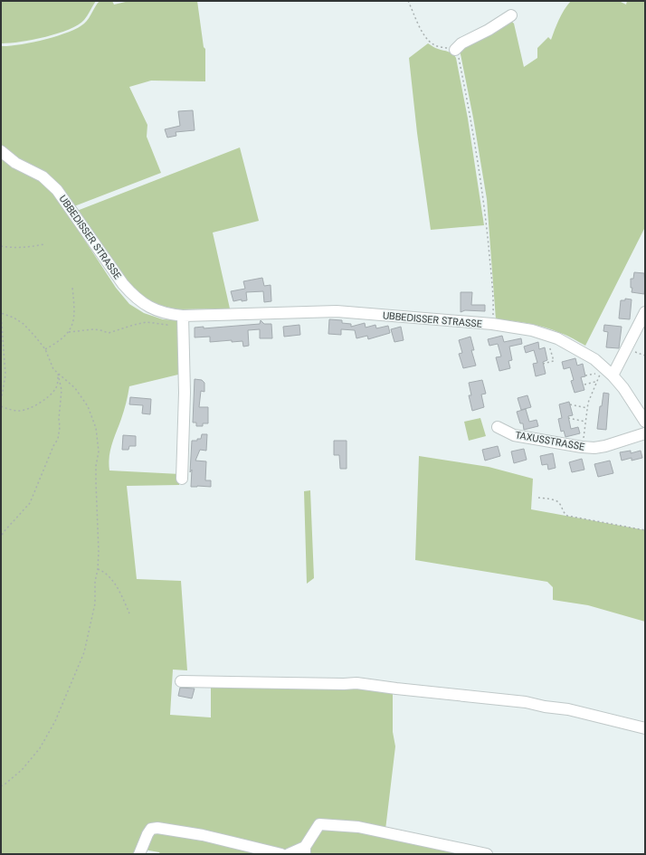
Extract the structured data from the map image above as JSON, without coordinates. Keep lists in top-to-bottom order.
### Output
{
  "streets": {
    "street": ["UBBEDISSER STRASSE", "TAXUSSTRASSE"]
  }
}
